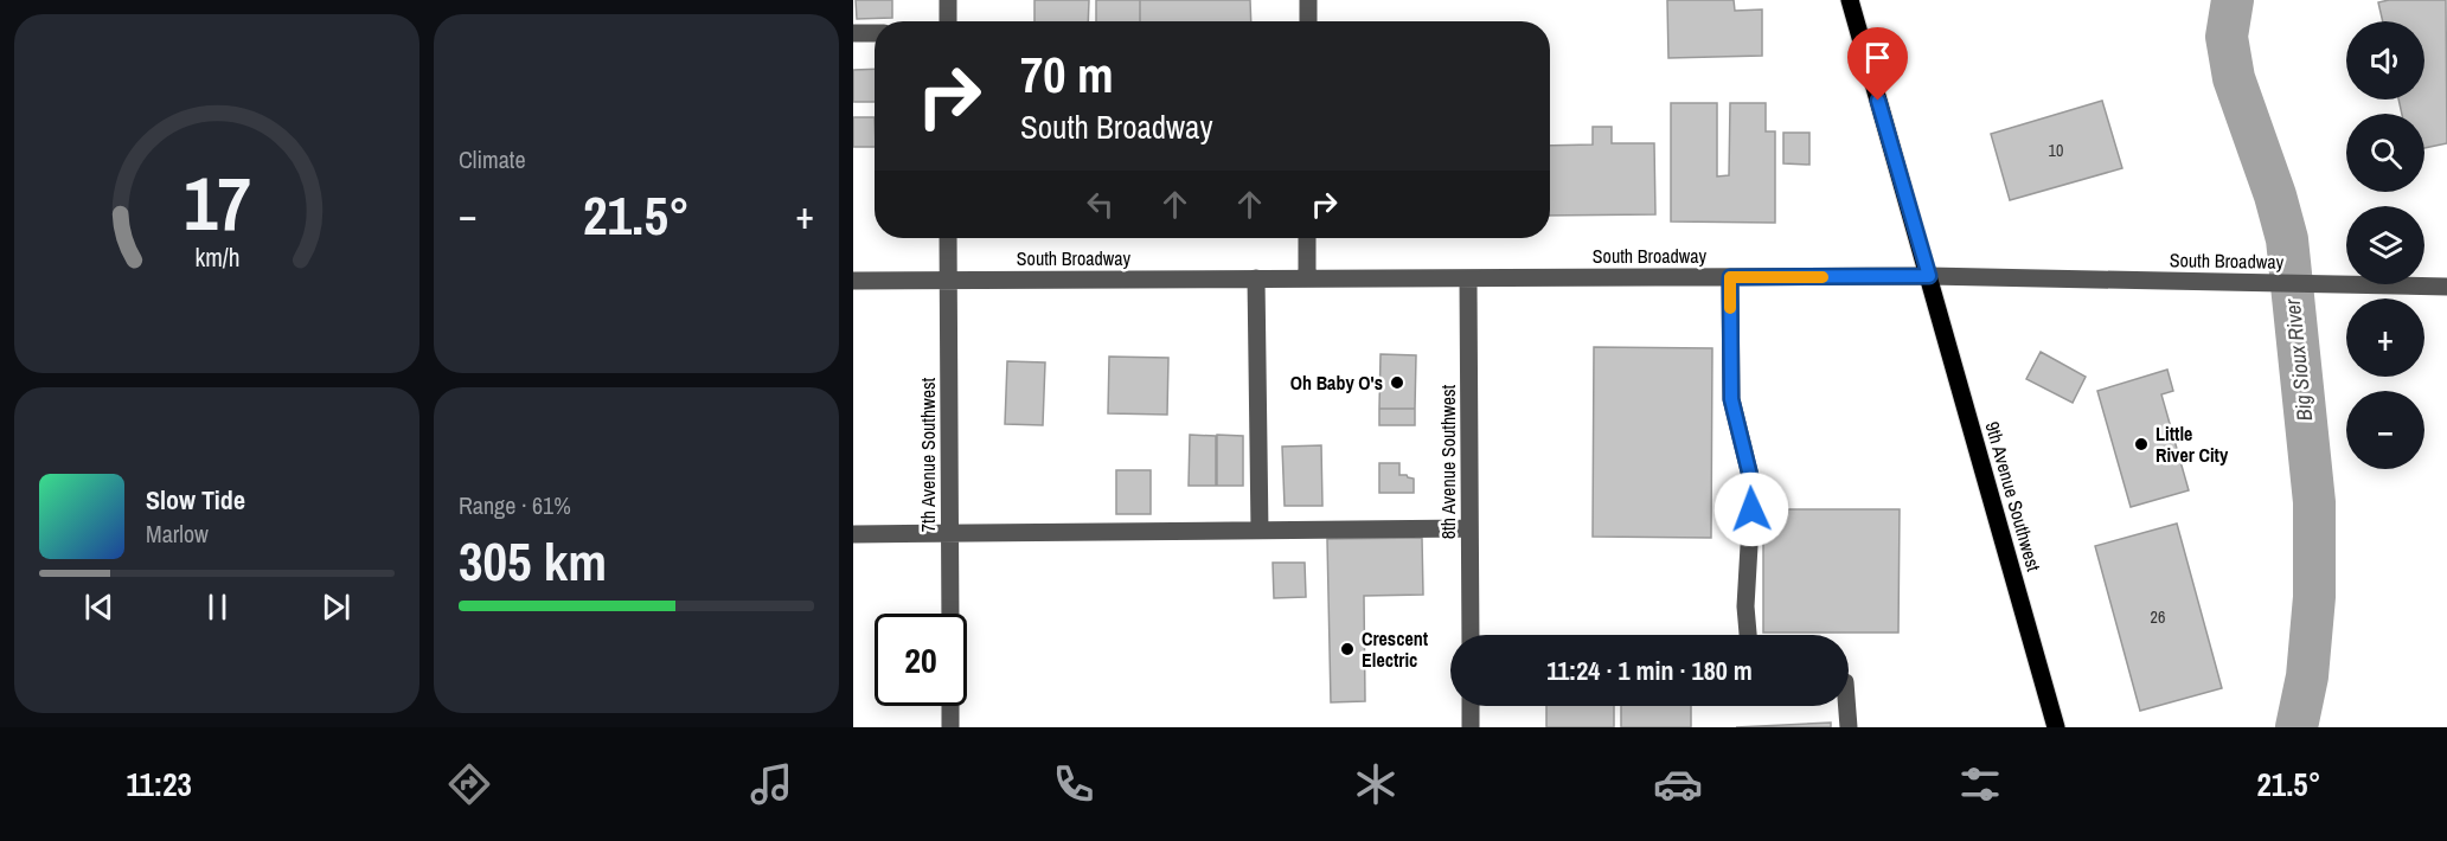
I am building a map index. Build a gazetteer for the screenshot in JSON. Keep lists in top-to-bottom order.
{
  "streets": {
    "main road": ["9th Avenue Southwest"],
    "street": ["South Broadway", "7th Avenue Southwest", "8th Avenue Southwest"]
  },
  "crossings": [
    ["South Broadway", "7th Avenue Southwest"],
    ["South Broadway", "8th Avenue Southwest"],
    ["South Broadway", "9th Avenue Southwest"]
  ],
  "water": ["Big Sioux River"],
  "places": ["Oh Baby O's", "Little River City", "Crescent Electric"],
  "house_numbers": ["10", "26"],
  "page": {
    "tile": [
      "Climate",
      ["Range · 61%", "305 km"]
    ],
    "map_buttons": ["+", "−"],
    "turn": ["70 m", "South Broadway"],
    "heat": ["−", "21.5°", "+"],
    "song": ["Slow Tide", "Marlow"],
    "limit": "20",
    "trip": "11:24 · 1 min · 180 m",
    "tabs": ["11:23", "21.5°"],
    "gauge": ["17", "km/h"]
  }
}
